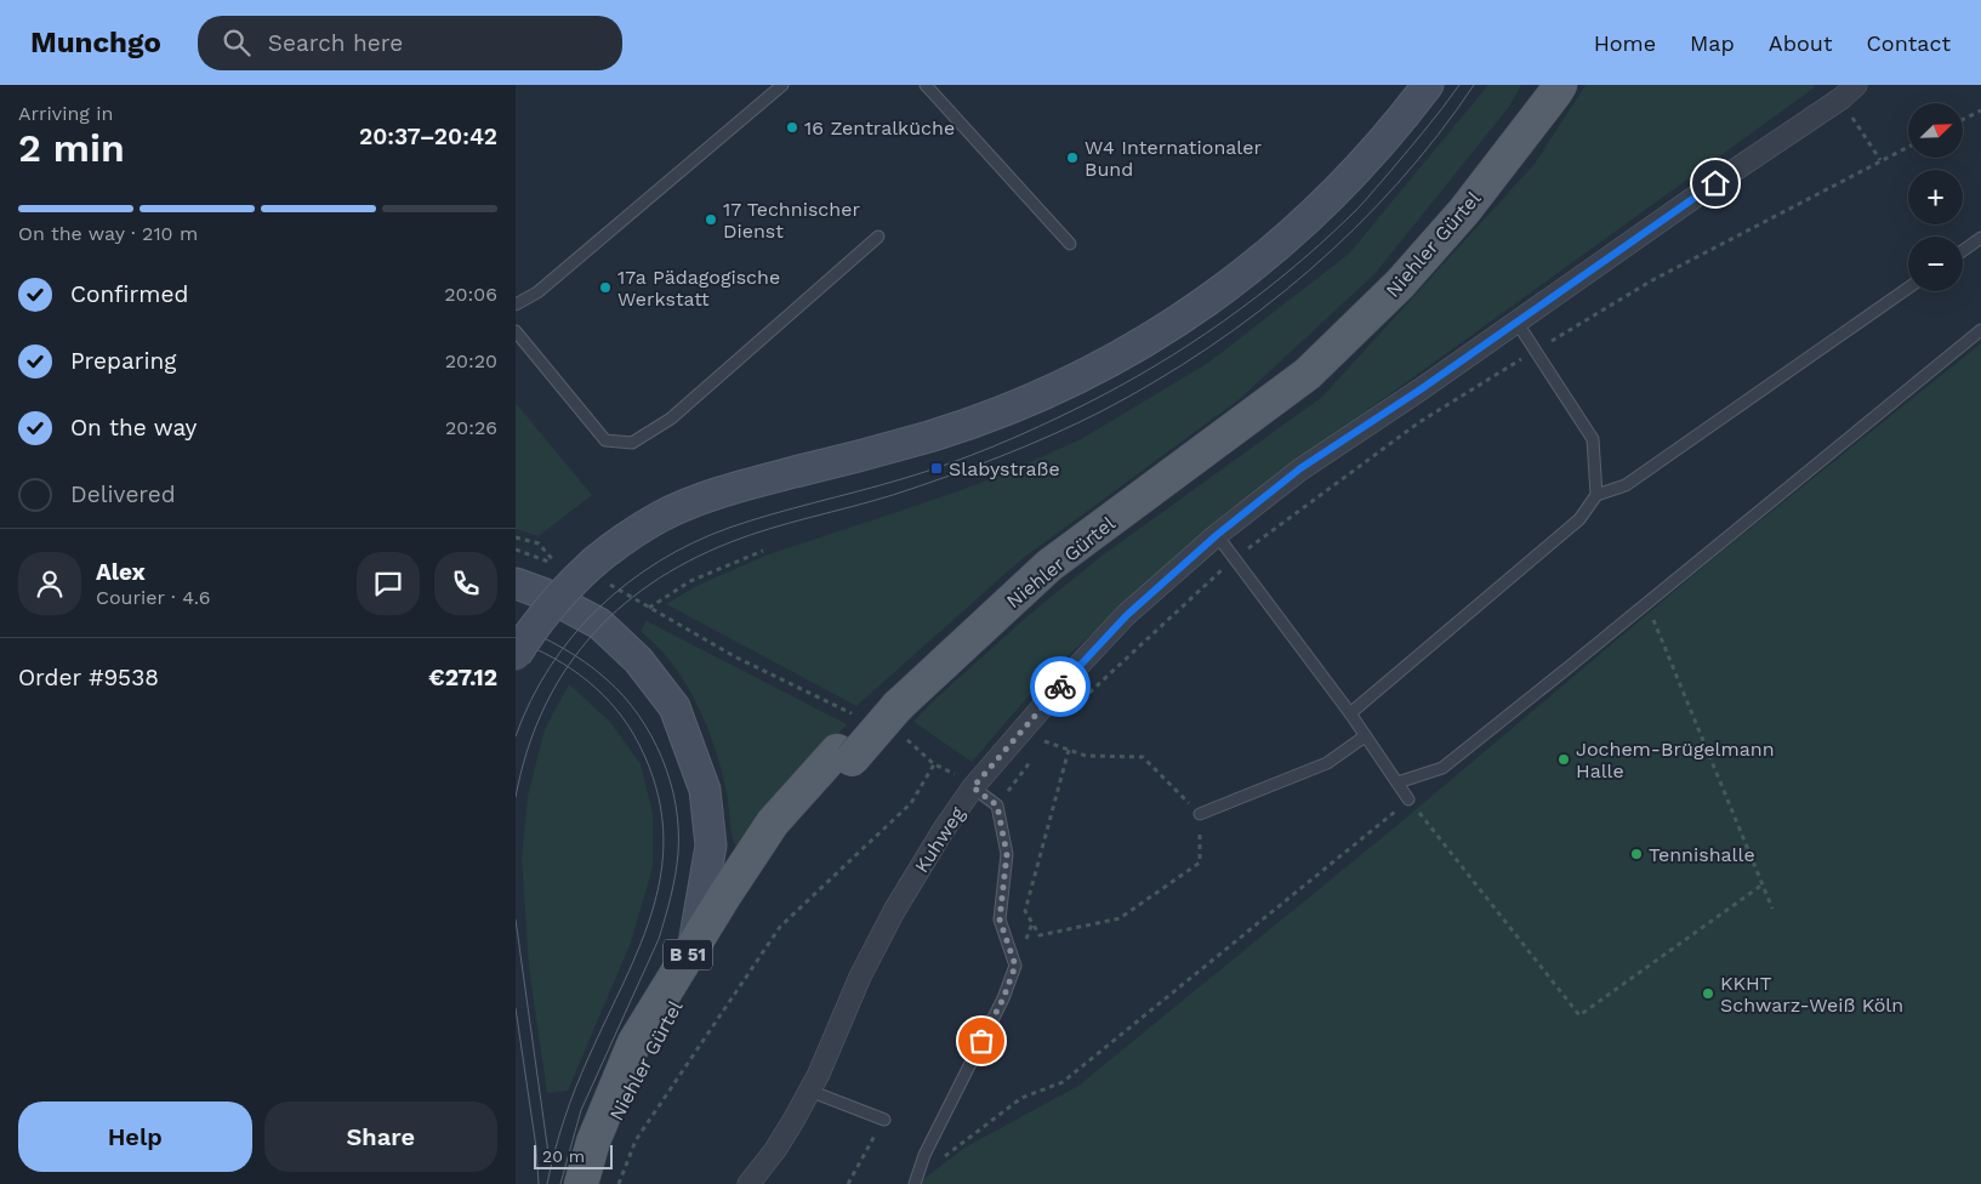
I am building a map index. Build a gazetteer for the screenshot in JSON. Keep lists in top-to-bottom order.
{
  "streets": {
    "main road": ["Niehler Gürtel", "B 51"],
    "street": ["Kuhweg"]
  },
  "crossings": [
    ["Niehler Gürtel", "B 51"]
  ],
  "places": {
    "other": [
      "16 Zentralküche",
      "W4 Internationaler Bund",
      "17 Technischer Dienst",
      "17a Pädagogische Werkstatt",
      "Jochem-Brügelmann Halle",
      "Tennishalle",
      "KKHT Schwarz-Weiß Köln"
    ],
    "transit": ["Slabystraße"]
  },
  "scale_bar": "20 m",
  "north": "top right",
  "page": {
    "header": "Munchgo",
    "search": "Search here",
    "nav": [
      "Home",
      "Map",
      "About",
      "Contact"
    ],
    "heading": ["2 min", "Arriving in", "20:37–20:42"],
    "panel": [
      "Alex",
      "Courier · 4.6",
      "Order #9538",
      "€27.12"
    ],
    "map_buttons": ["+", "−"],
    "bar": "On the way · 210 m",
    "list": [
      ["Confirmed", "20:06"],
      ["Preparing", "20:20"],
      ["On the way", "20:26"],
      "Delivered"
    ],
    "buttons": ["Help", "Share"],
    "scale": "20 m"
  }
}
